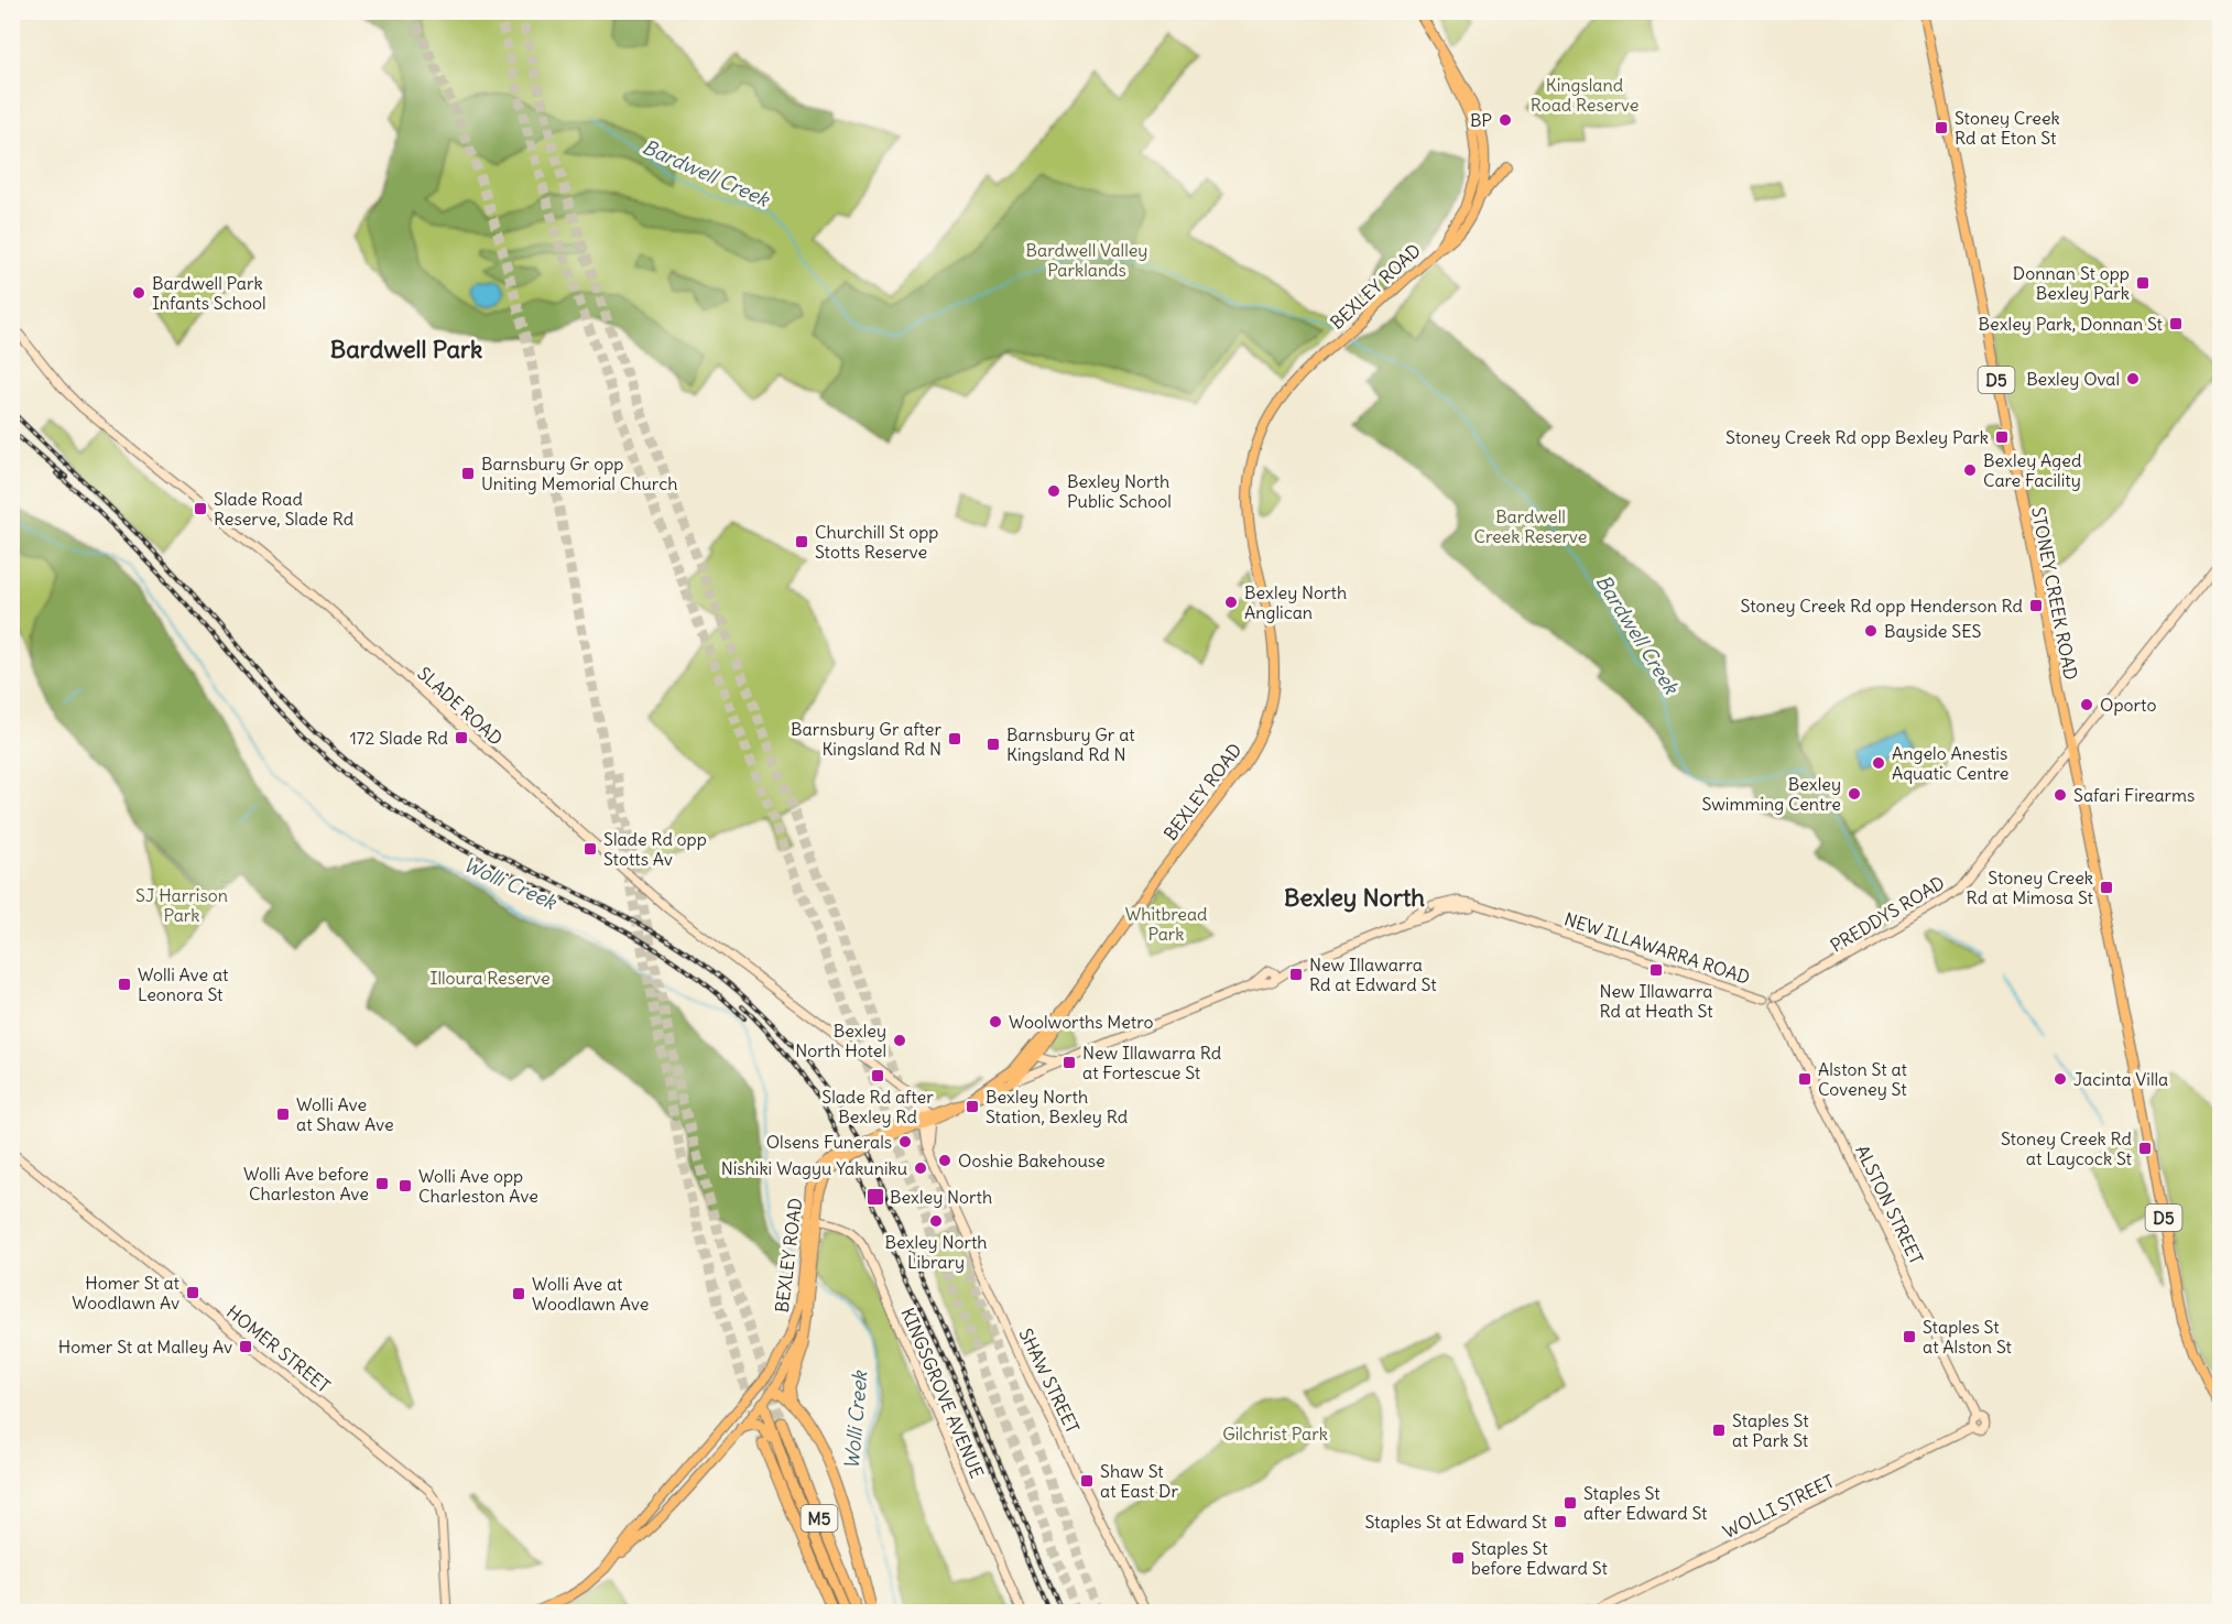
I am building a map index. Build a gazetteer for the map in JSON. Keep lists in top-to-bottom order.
{
  "streets": {
    "highway": ["M5"],
    "main road": [
      "BEXLEY ROAD",
      "D5",
      "STONEY CREEK ROAD",
      "SLADE ROAD",
      "PREDDYS ROAD",
      "NEW ILLAWARRA ROAD",
      "ALSTON STREET",
      "HOMER STREET",
      "SHAW STREET",
      "KINGSGROVE AVENUE",
      "WOLLI STREET"
    ]
  },
  "crossings": [
    ["BEXLEY ROAD", "SLADE ROAD"],
    ["BEXLEY ROAD", "NEW ILLAWARRA ROAD"],
    ["BEXLEY ROAD", "SHAW STREET"],
    ["BEXLEY ROAD", "KINGSGROVE AVENUE"],
    ["STONEY CREEK ROAD", "PREDDYS ROAD"],
    ["SLADE ROAD", "SHAW STREET"],
    ["PREDDYS ROAD", "NEW ILLAWARRA ROAD"],
    ["PREDDYS ROAD", "ALSTON STREET"],
    ["ALSTON STREET", "WOLLI STREET"]
  ],
  "districts": ["Bardwell Park", "Bexley North"],
  "water": ["Bardwell Creek", "Wolli Creek"],
  "parks": [
    "Kingsland Road Reserve",
    "Bardwell Valley Parklands",
    "Bardwell Creek Reserve",
    "SJ Harrison Park",
    "Whitbread Park",
    "Illoura Reserve",
    "Gilchrist Park"
  ],
  "places": {
    "other": [
      "BP",
      "Bardwell Park Infants School",
      "Bexley Oval",
      "Bexley Aged Care Facility",
      "Bexley North Public School",
      "Bexley North Anglican",
      "Bayside SES",
      "Oporto",
      "Angelo Anestis Aquatic Centre",
      "Bexley Swimming Centre",
      "Safari Firearms",
      "Woolworths Metro",
      "Bexley North Hotel",
      "Jacinta Villa",
      "Olsens Funerals",
      "Ooshie Bakehouse",
      "Nishiki Wagyu Yakuniku",
      "Bexley North Library"
    ],
    "transit": [
      "Stoney Creek Rd at Eton St",
      "Donnan St opp Bexley Park",
      "Bexley Park, Donnan St",
      "Stoney Creek Rd opp Bexley Park",
      "Barnsbury Gr opp Uniting Memorial Church",
      "Slade Road Reserve, Slade Rd",
      "Churchill St opp Stotts Reserve",
      "Stoney Creek Rd opp Henderson Rd",
      "172 Slade Rd",
      "Barnsbury Gr after Kingsland Rd N",
      "Barnsbury Gr at Kingsland Rd N",
      "Slade Rd opp Stotts Av",
      "Stoney Creek Rd at Mimosa St",
      "New Illawarra Rd at Heath St",
      "New Illawarra Rd at Edward St",
      "Wolli Ave at Leonora St",
      "New Illawarra Rd at Fortescue St",
      "Slade Rd after Bexley Rd",
      "Alston St at Coveney St",
      "Bexley North Station, Bexley Rd",
      "Wolli Ave at Shaw Ave",
      "Stoney Creek Rd at Laycock St",
      "Wolli Ave before Charleston Ave",
      "Wolli Ave opp Charleston Ave",
      "Bexley North",
      "Homer St at Woodlawn Av",
      "Wolli Ave at Woodlawn Ave",
      "Staples St at Alston St",
      "Homer St at Malley Av",
      "Staples St at Park St",
      "Shaw St at East Dr",
      "Staples St after Edward St",
      "Staples St at Edward St",
      "Staples St before Edward St"
    ]
  }
}
